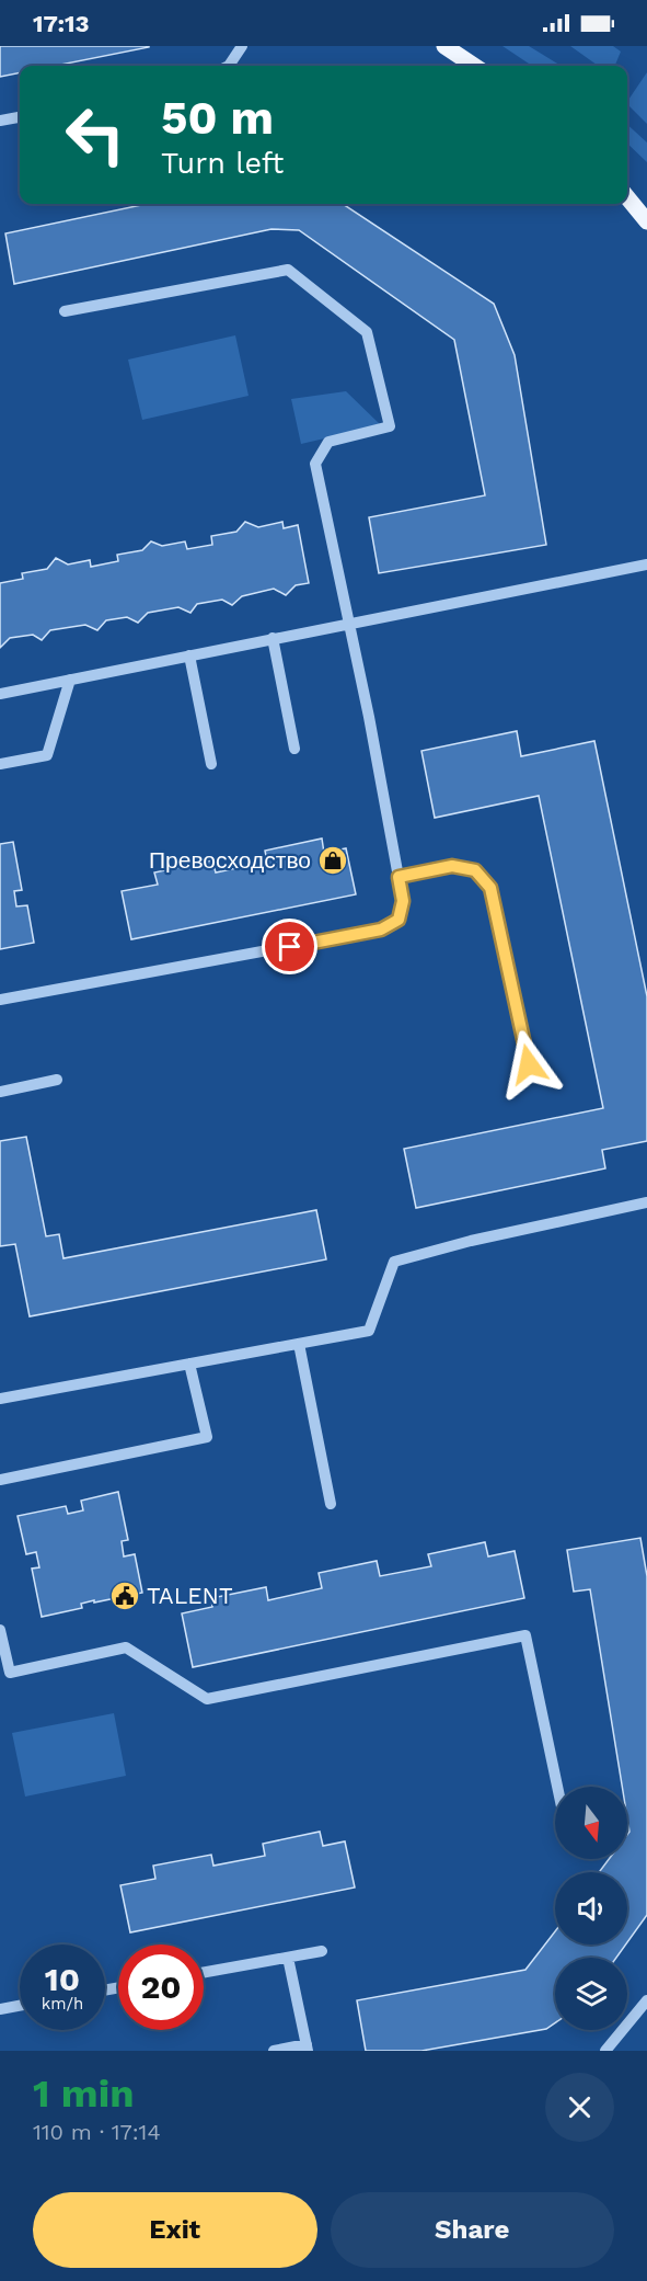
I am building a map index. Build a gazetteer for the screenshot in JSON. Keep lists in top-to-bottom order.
{
  "places": {
    "shop": ["Превосходство"],
    "public building": ["TALENT"]
  },
  "north": "bottom",
  "page": {
    "status": "17:13",
    "turn": ["50 m", "Turn left"],
    "speed": "10 km/h",
    "limit": "20",
    "heading": ["1 min", "110 m · 17:14"],
    "buttons": ["Exit", "Share"]
  }
}
